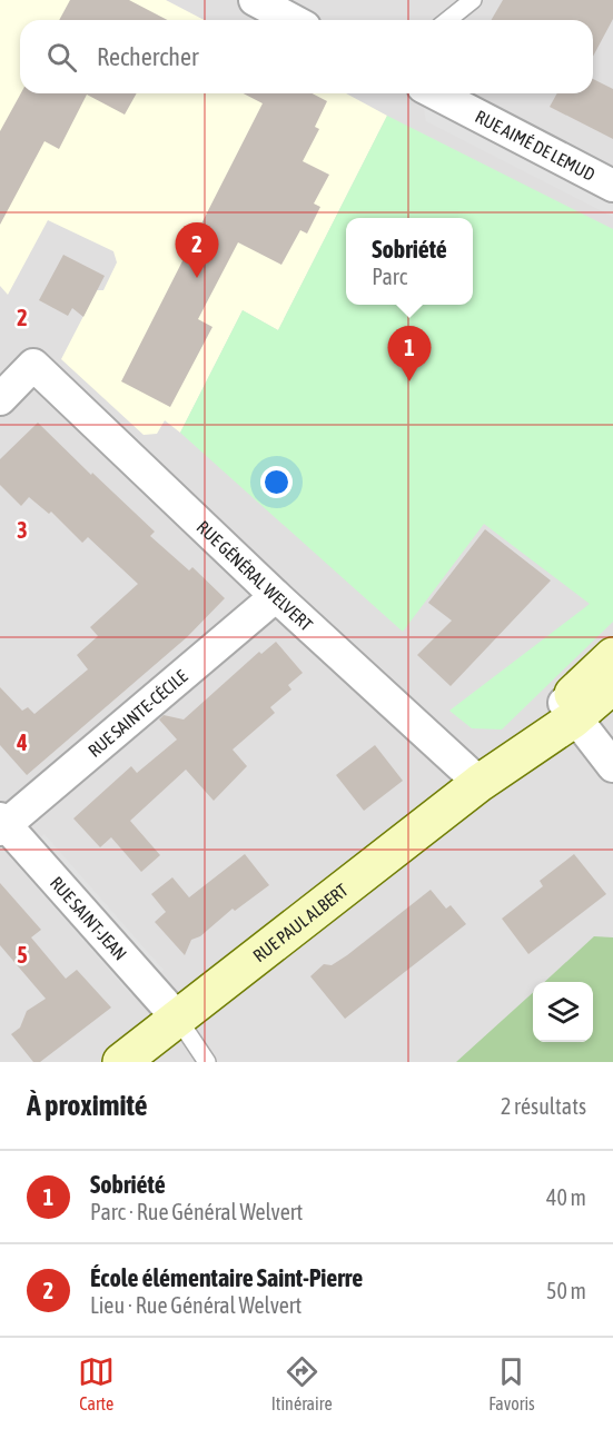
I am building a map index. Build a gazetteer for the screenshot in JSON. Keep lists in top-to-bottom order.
{
  "streets": {
    "main road": ["RUE PAUL ALBERT"],
    "street": [
      "RUE AIMÉ DE LEMUD",
      "RUE GÉNÉRAL WELVERT",
      "RUE SAINTE-CÉCILE",
      "RUE SAINT-JEAN"
    ]
  },
  "crossings": [
    ["RUE GÉNÉRAL WELVERT", "RUE SAINTE-CÉCILE"],
    ["RUE GÉNÉRAL WELVERT", "RUE PAUL ALBERT"],
    ["RUE SAINTE-CÉCILE", "RUE SAINT-JEAN"],
    ["RUE SAINT-JEAN", "RUE PAUL ALBERT"]
  ],
  "page": {
    "search": "Rechercher",
    "popup": ["Sobriété", "Parc"],
    "pins": ["2", "1"],
    "heading": ["À proximité", "2 résultats"],
    "list": [
      {
        "mark": "1",
        "name": "Sobriété",
        "note": "Parc · Rue Général Welvert",
        "value": "40 m"
      },
      {
        "mark": "2",
        "name": "École élémentaire Saint-Pierre",
        "note": "Lieu · Rue Général Welvert",
        "value": "50 m"
      }
    ],
    "nav": ["Carte", "Itinéraire", "Favoris"]
  },
  "grid": {
    "rows": [
      "2",
      "3",
      "4",
      "5"
    ]
  }
}
